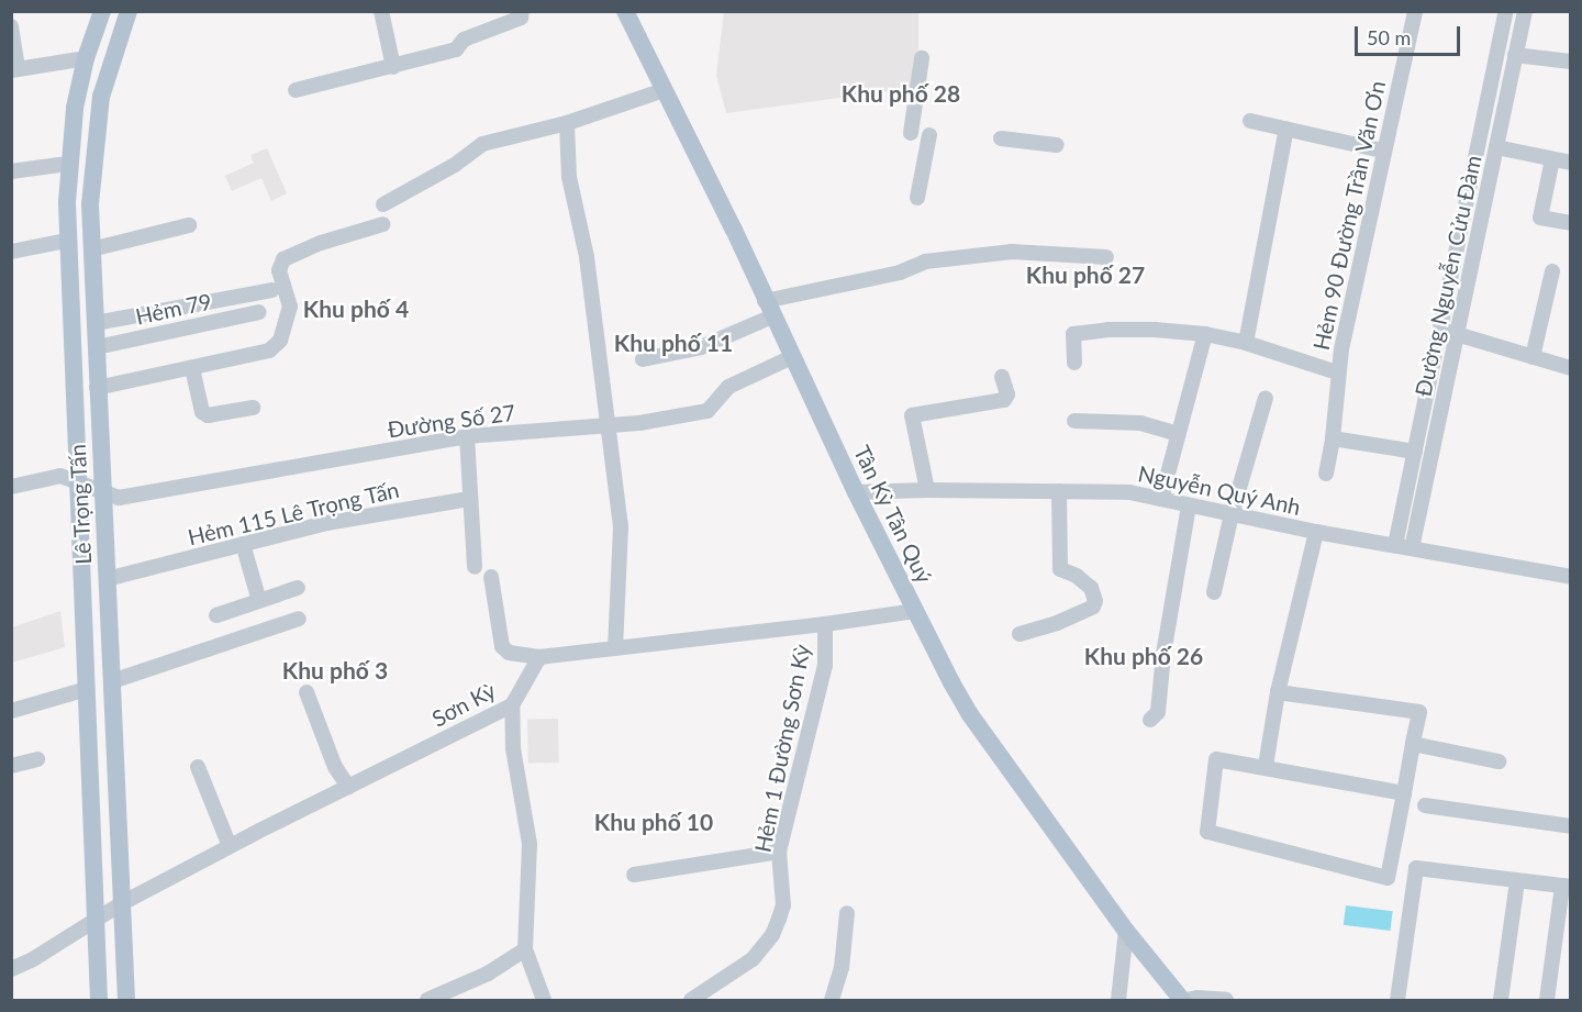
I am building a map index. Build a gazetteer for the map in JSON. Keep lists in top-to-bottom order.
{
  "streets": {
    "main road": ["Lê Trọng Tấn", "Tân Kỳ Tân Quý"],
    "street": [
      "Hẻm 90 Đường Trần Văn Ơn",
      "Đường Nguyễn Cửu Đàm",
      "Hẻm 79",
      "Đường Số 27",
      "Nguyễn Quý Anh",
      "Hẻm 115 Lê Trọng Tấn",
      "Sơn Kỳ",
      "Hẻm 1 Đường Sơn Kỳ"
    ]
  },
  "crossings": [
    ["Đường Nguyễn Cửu Đàm", "Nguyễn Quý Anh"],
    ["Hẻm 79", "Lê Trọng Tấn"],
    ["Đường Số 27", "Lê Trọng Tấn"],
    ["Đường Số 27", "Tân Kỳ Tân Quý"],
    ["Nguyễn Quý Anh", "Tân Kỳ Tân Quý"],
    ["Lê Trọng Tấn", "Hẻm 115 Lê Trọng Tấn"],
    ["Lê Trọng Tấn", "Sơn Kỳ"]
  ],
  "districts": [
    "Khu phố 28",
    "Khu phố 27",
    "Khu phố 4",
    "Khu phố 11",
    "Khu phố 26",
    "Khu phố 3",
    "Khu phố 10"
  ],
  "scale_bar": "50 m"
}
